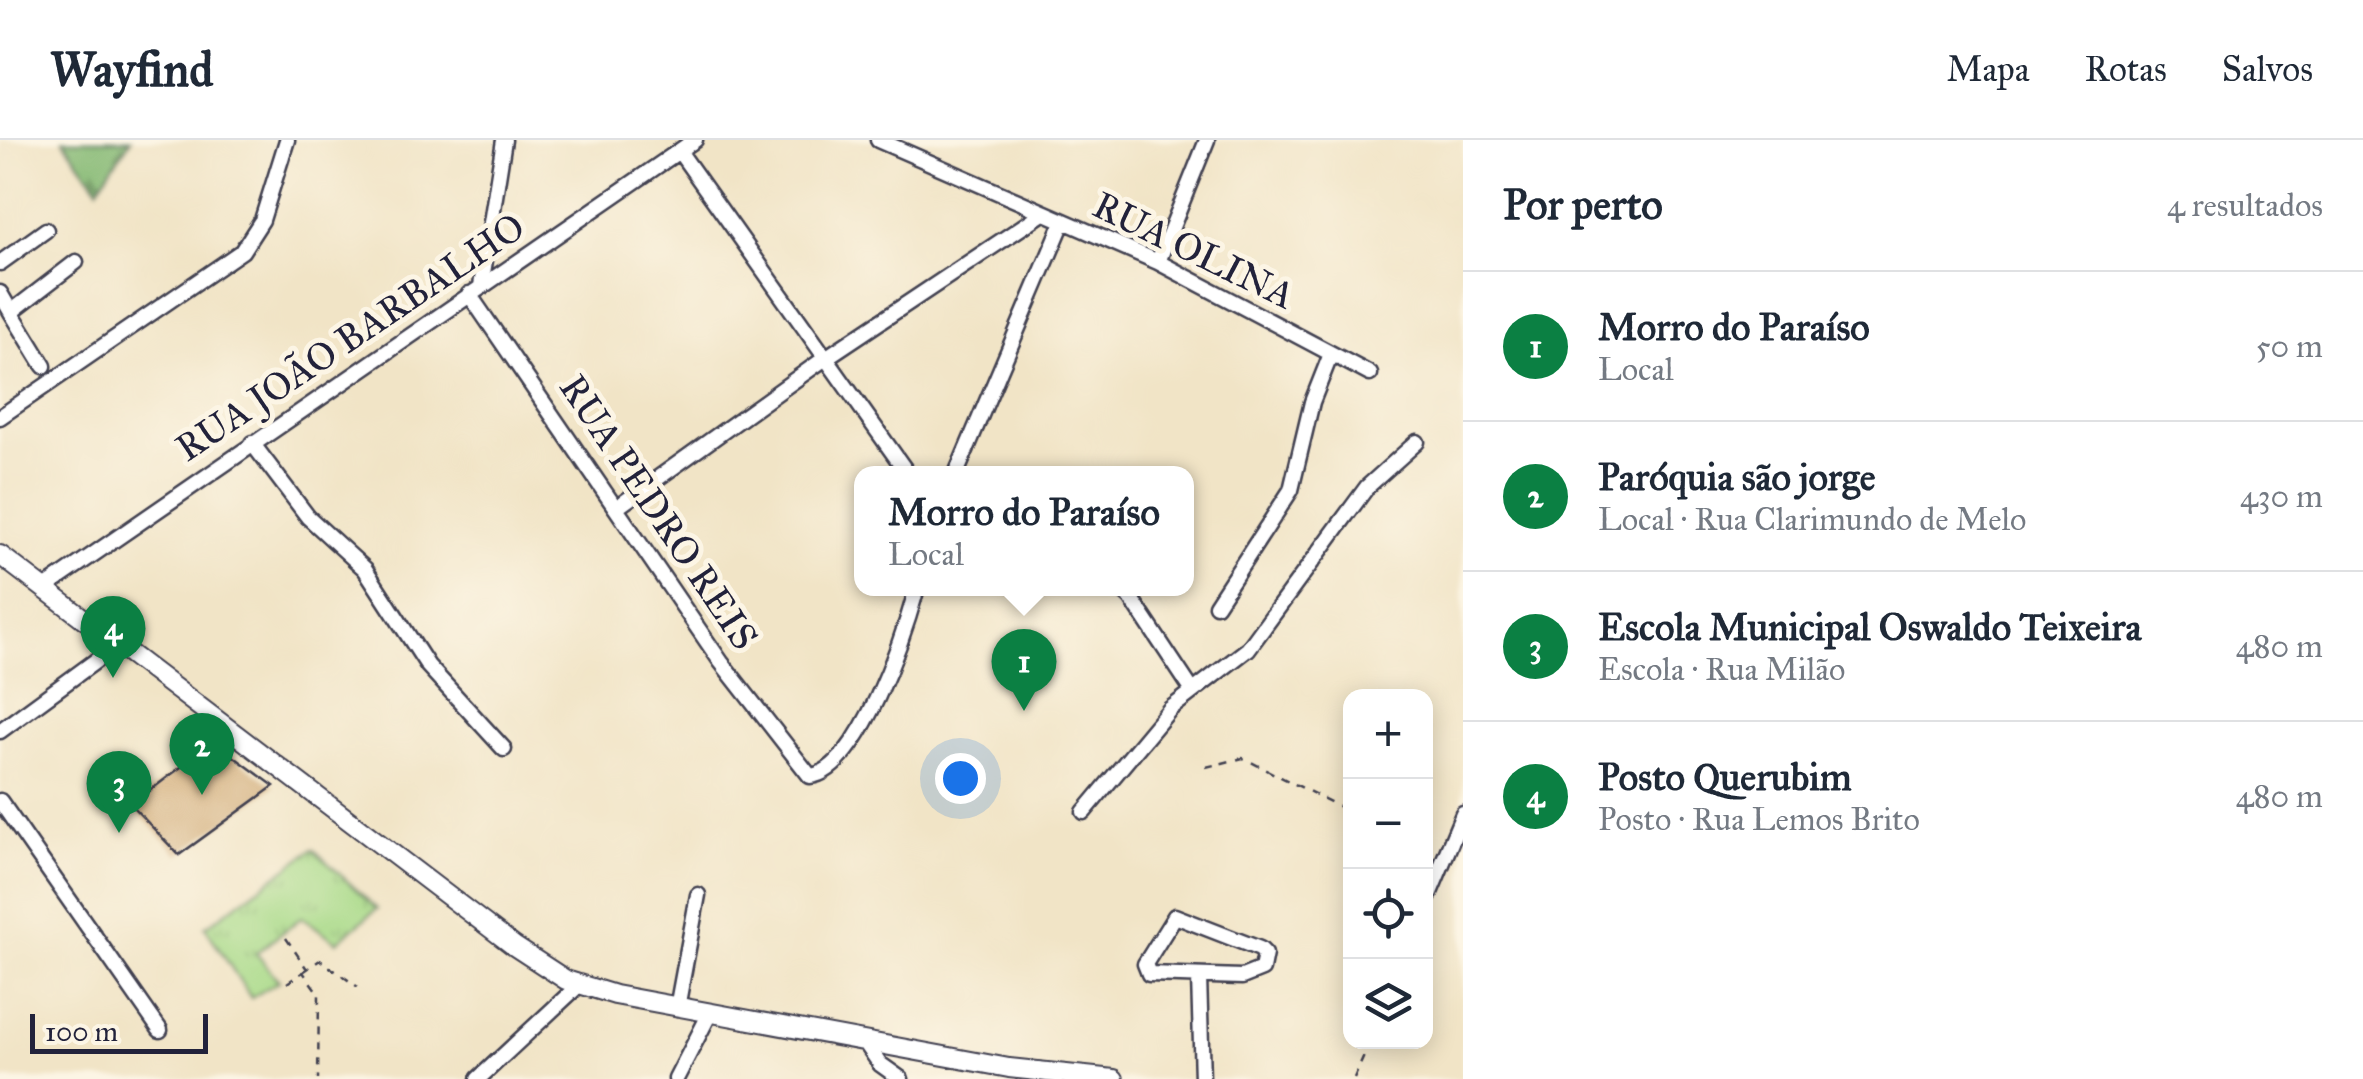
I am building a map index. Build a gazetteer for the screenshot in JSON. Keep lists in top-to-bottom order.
{
  "streets": {
    "street": ["RUA OLINA", "RUA JOÃO BARBALHO", "RUA PEDRO REIS"]
  },
  "crossings": [
    ["RUA JOÃO BARBALHO", "RUA PEDRO REIS"]
  ],
  "scale_bar": "100 m",
  "page": {
    "header": "Wayfind",
    "nav": ["Mapa", "Rotas", "Salvos"],
    "heading": ["Por perto", "4 resultados"],
    "list": [
      {
        "mark": "1",
        "name": "Morro do Paraíso",
        "note": "Local",
        "value": "50 m"
      },
      {
        "mark": "2",
        "name": "Paróquia são jorge",
        "note": "Local · Rua Clarimundo de Melo",
        "value": "430 m"
      },
      {
        "mark": "3",
        "name": "Escola Municipal Oswaldo Teixeira",
        "note": "Escola · Rua Milão",
        "value": "480 m"
      },
      {
        "mark": "4",
        "name": "Posto Querubim",
        "note": "Posto · Rua Lemos Brito",
        "value": "480 m"
      }
    ],
    "popup": ["Morro do Paraíso", "Local"],
    "pins": [
      "4",
      "1",
      "2",
      "3"
    ],
    "map_buttons": ["+", "−"],
    "scale": "100 m"
  }
}
